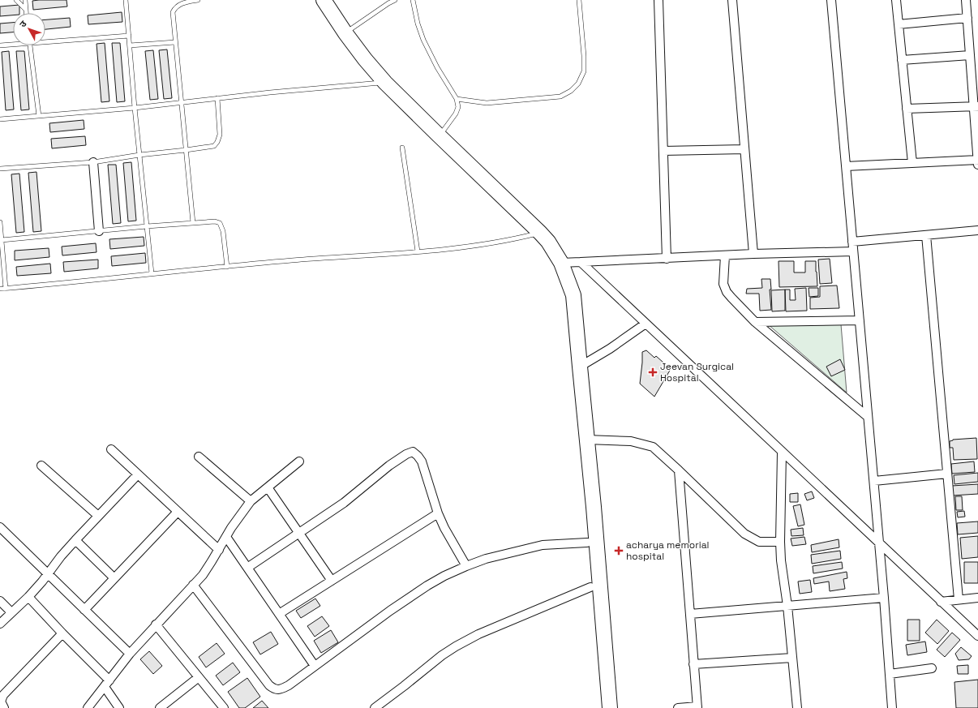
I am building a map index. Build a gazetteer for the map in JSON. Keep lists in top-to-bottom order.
{
  "places": {
    "health": ["Jeevan Surgical Hospital", "acharya memorial hospital"]
  },
  "north": "top left"
}
